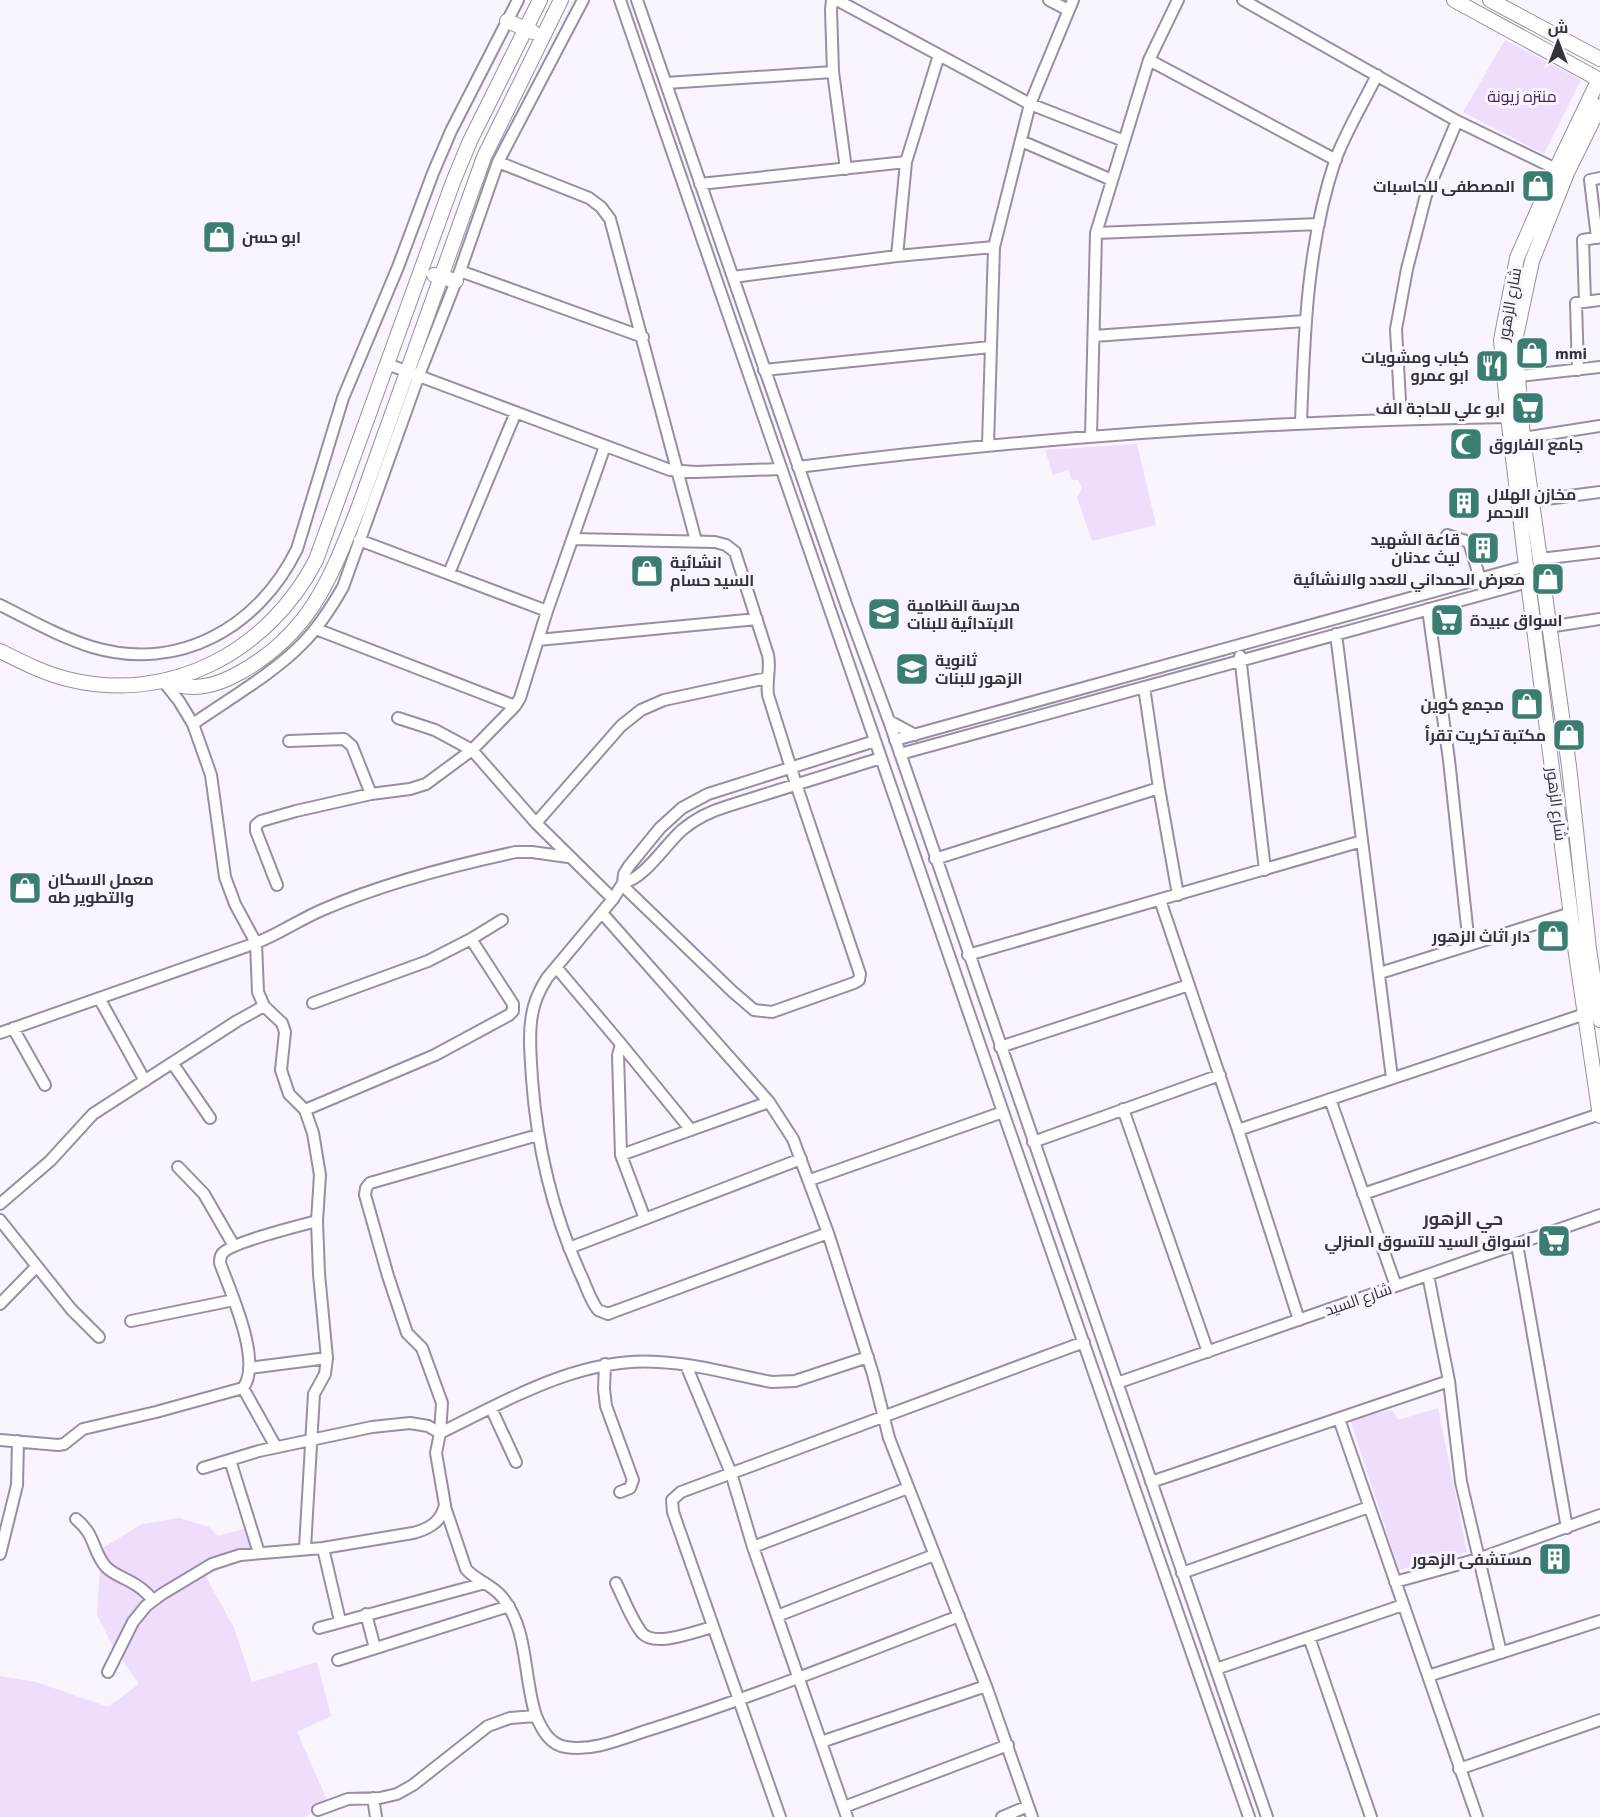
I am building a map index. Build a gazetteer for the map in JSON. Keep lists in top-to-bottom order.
{
  "streets": {
    "main road": ["شارع الزهور"],
    "street": ["شارع السيد"]
  },
  "districts": ["حي الزهور"],
  "parks": ["منتزه زيونة"],
  "places": {
    "shop": [
      "المصطفى للحاسبات",
      "ابو حسن",
      "mmi",
      "انشائية السيد حسام",
      "معرض الحمداني للعدد والانشائية",
      "مجمع كوين",
      "مكتبة تكريت تقرأ",
      "معمل الاسكان والتطوير طه",
      "دار اثاث الزهور"
    ],
    "restaurant": ["كباب ومشويات ابو عمرو"],
    "supermarket": ["ابو علي للحاجة الف", "اسواق عبيدة", "اسواق السيد للتسوق المنزلي"],
    "mosque": ["جامع الفاروق"],
    "building": ["مخازن الهلال الاحمر", "قاعة الشهيد ليث عدنان", "مستشفى الزهور"],
    "school or university": ["مدرسة النظامية الابتدائية للبنات", "ثانوية الزهور للبنات"]
  },
  "north": "top"
}
